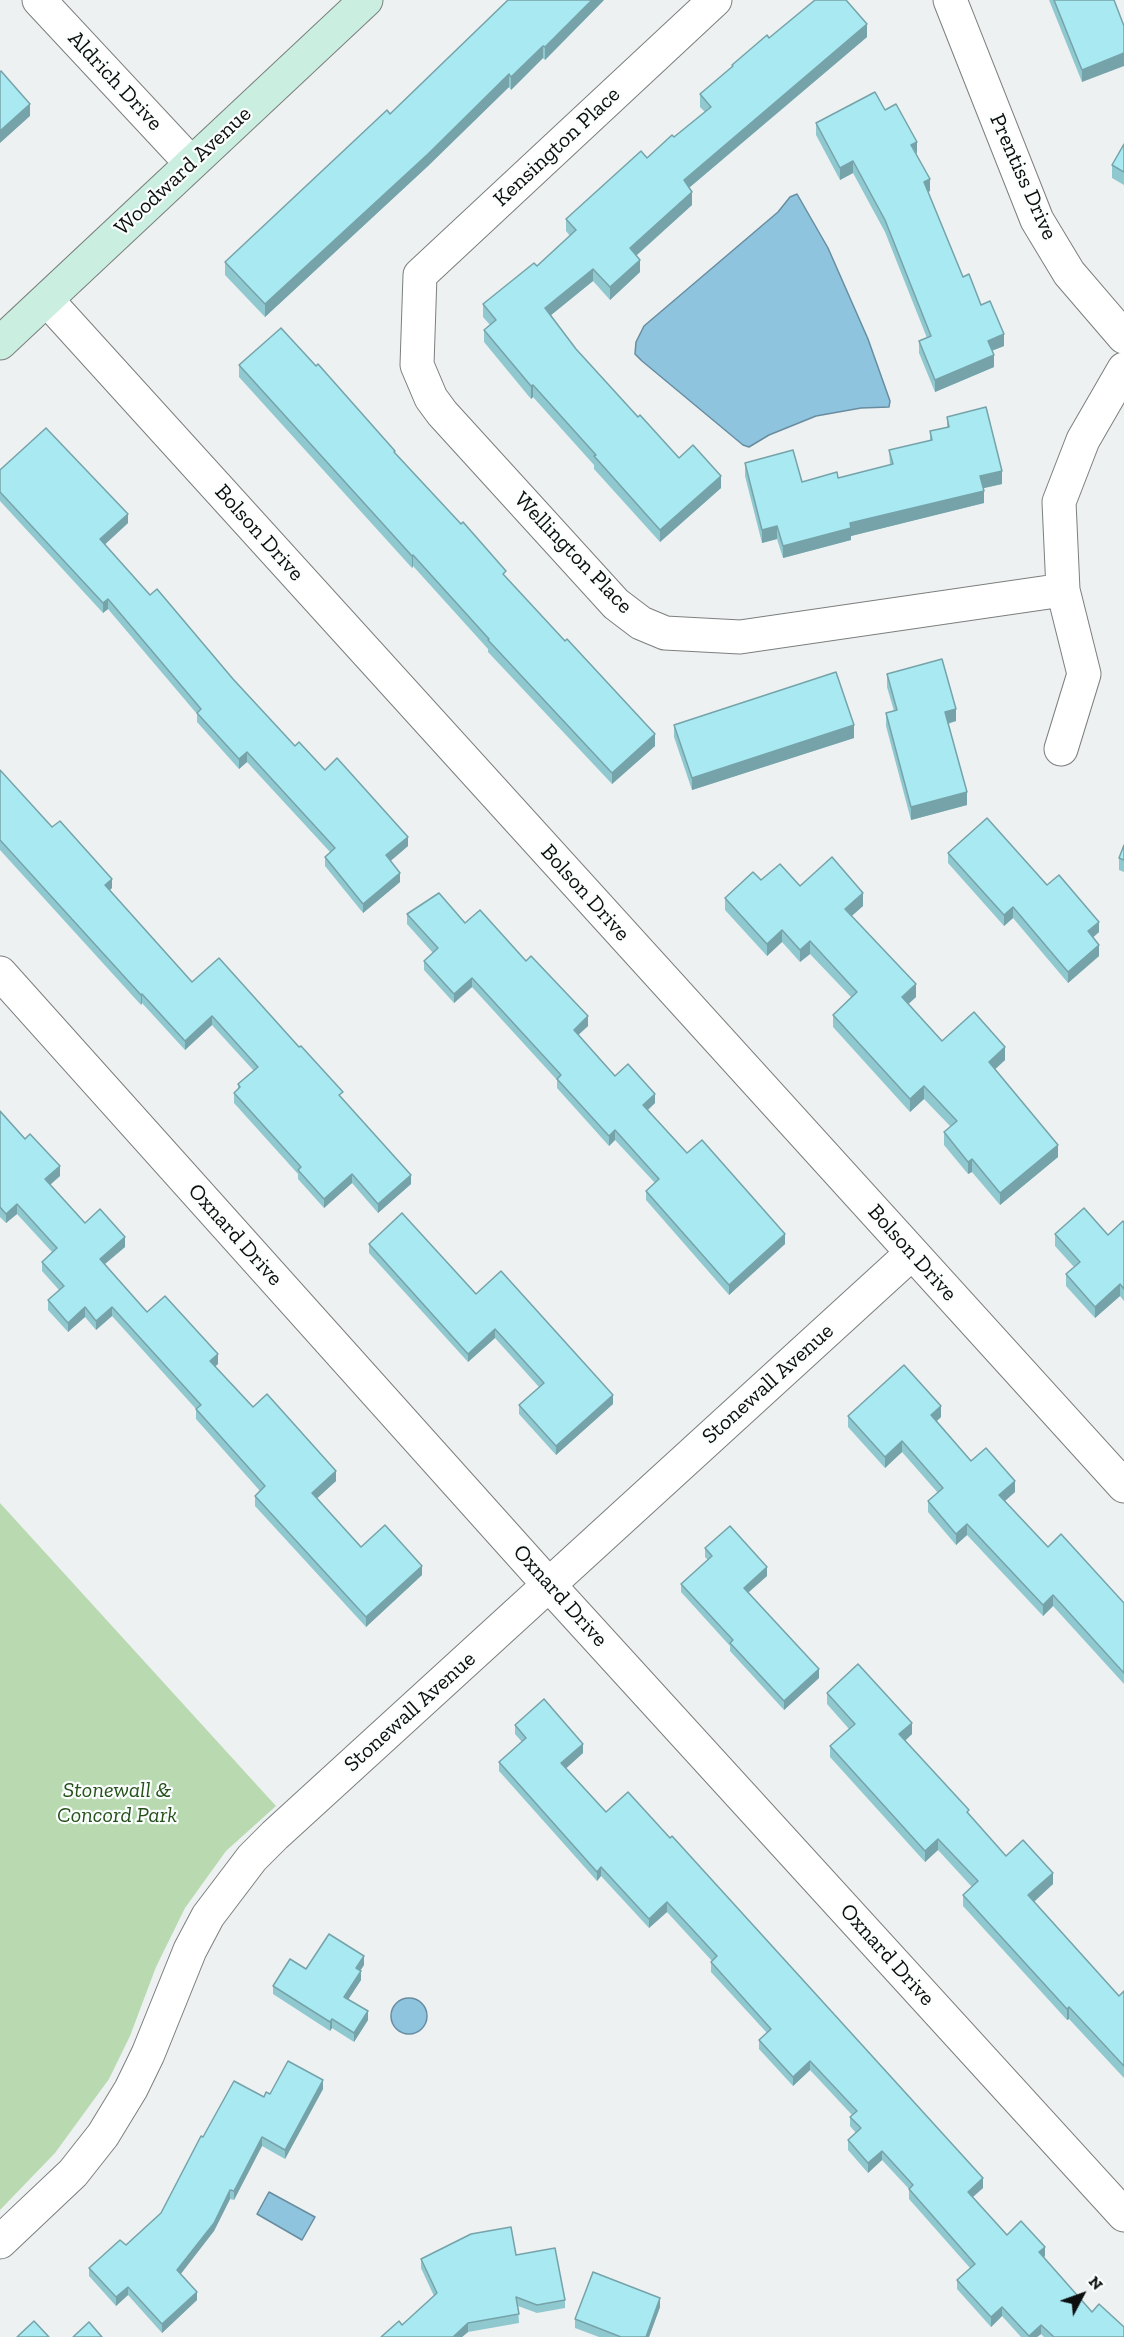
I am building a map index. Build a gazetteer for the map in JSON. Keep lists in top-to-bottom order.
{
  "streets": {
    "main road": ["Woodward Avenue"],
    "street": [
      "Aldrich Drive",
      "Kensington Place",
      "Prentiss Drive",
      "Bolson Drive",
      "Wellington Place",
      "Oxnard Drive",
      "Stonewall Avenue"
    ]
  },
  "crossings": [
    ["Aldrich Drive", "Woodward Avenue"],
    ["Kensington Place", "Wellington Place"],
    ["Woodward Avenue", "Bolson Drive"],
    ["Bolson Drive", "Stonewall Avenue"],
    ["Oxnard Drive", "Stonewall Avenue"]
  ],
  "parks": ["Stonewall & Concord Park"],
  "north": "top right"
}
